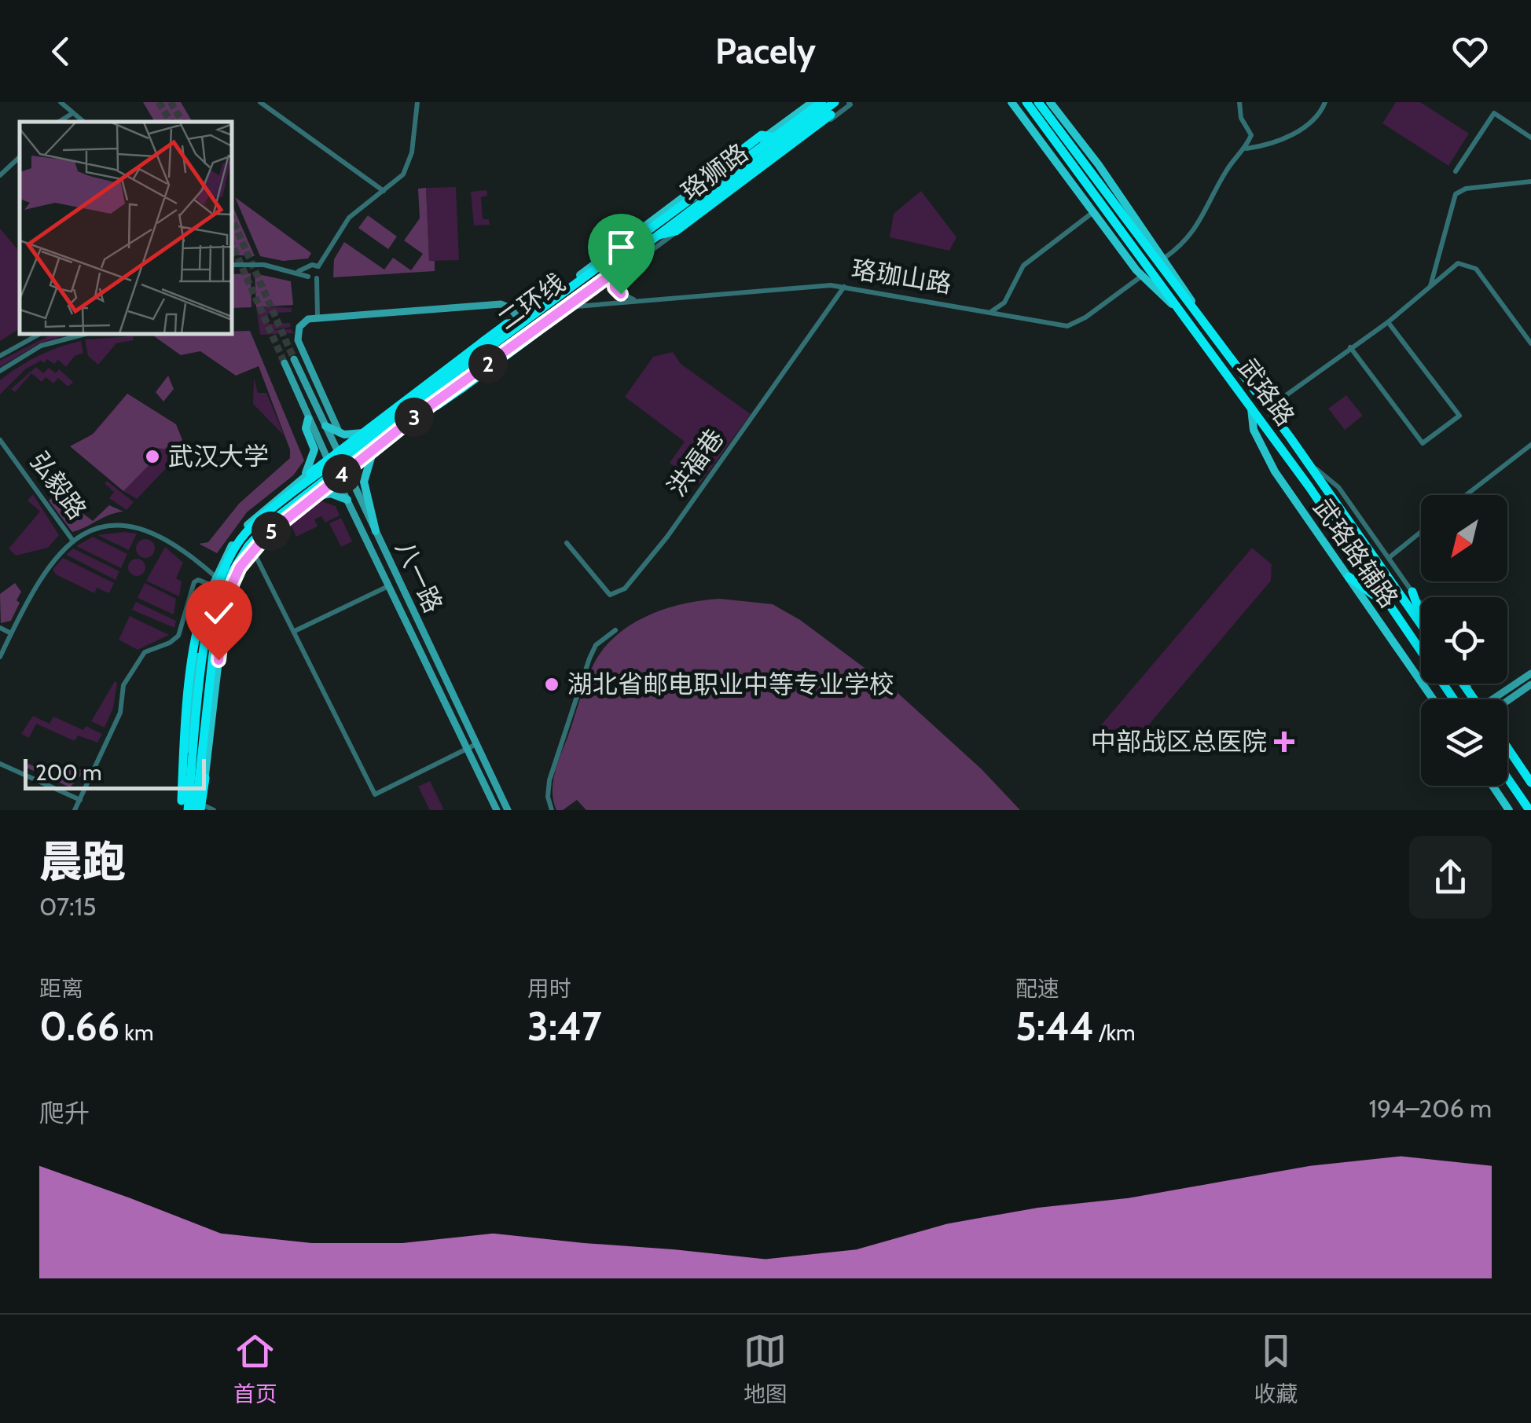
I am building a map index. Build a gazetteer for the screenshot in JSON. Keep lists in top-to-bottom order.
{
  "streets": {
    "highway": ["二环线", "武珞路"],
    "main road": ["珞狮路", "武珞路辅路", "八一路"],
    "street": ["珞珈山路", "洪福巷", "弘毅路"]
  },
  "crossings": [
    ["珞狮路", "珞珈山路"],
    ["珞狮路", "二环线"],
    ["珞狮路", "弘毅路"],
    ["珞狮路", "八一路"],
    ["珞珈山路", "洪福巷"],
    ["武珞路", "武珞路辅路"]
  ],
  "places": {
    "other": ["武汉大学", "湖北省邮电职业中等专业学校"],
    "health": ["中部战区总医院"]
  },
  "scale_bar": "200 m",
  "north": "bottom left",
  "page": {
    "header": "Pacely",
    "pins": [
      "2",
      "3",
      "4",
      "5"
    ],
    "scale": "200 m",
    "heading": ["晨跑", "07:15"],
    "stats": [
      ["距离", "0.66 km"],
      ["用时", "3:47"],
      ["配速", "5:44 /km"]
    ],
    "chart": ["爬升", "194–206 m"],
    "tabs": ["首页", "地图", "收藏"]
  }
}
